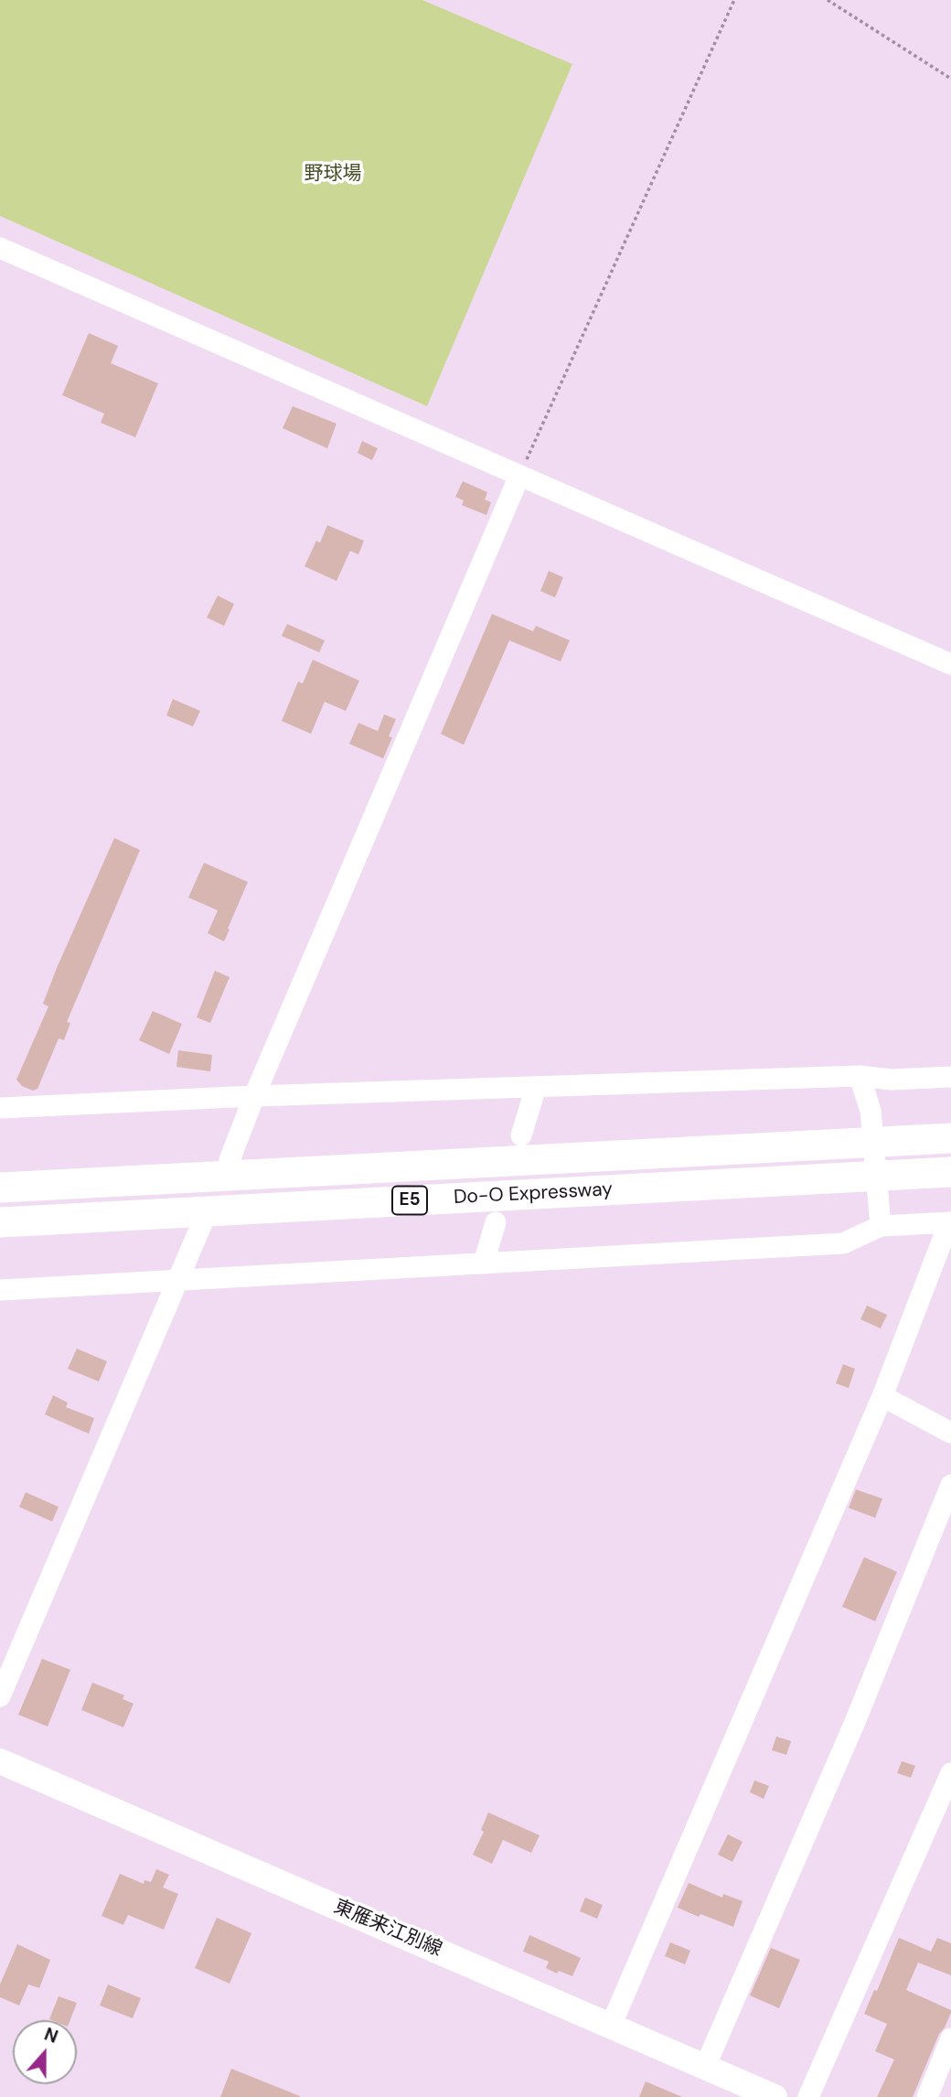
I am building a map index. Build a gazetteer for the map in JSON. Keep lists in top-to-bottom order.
{
  "streets": {
    "highway": ["Do-O Expressway", "E5"],
    "main road": ["東雁来江別線"]
  },
  "parks": ["野球場"],
  "north": "top"
}
